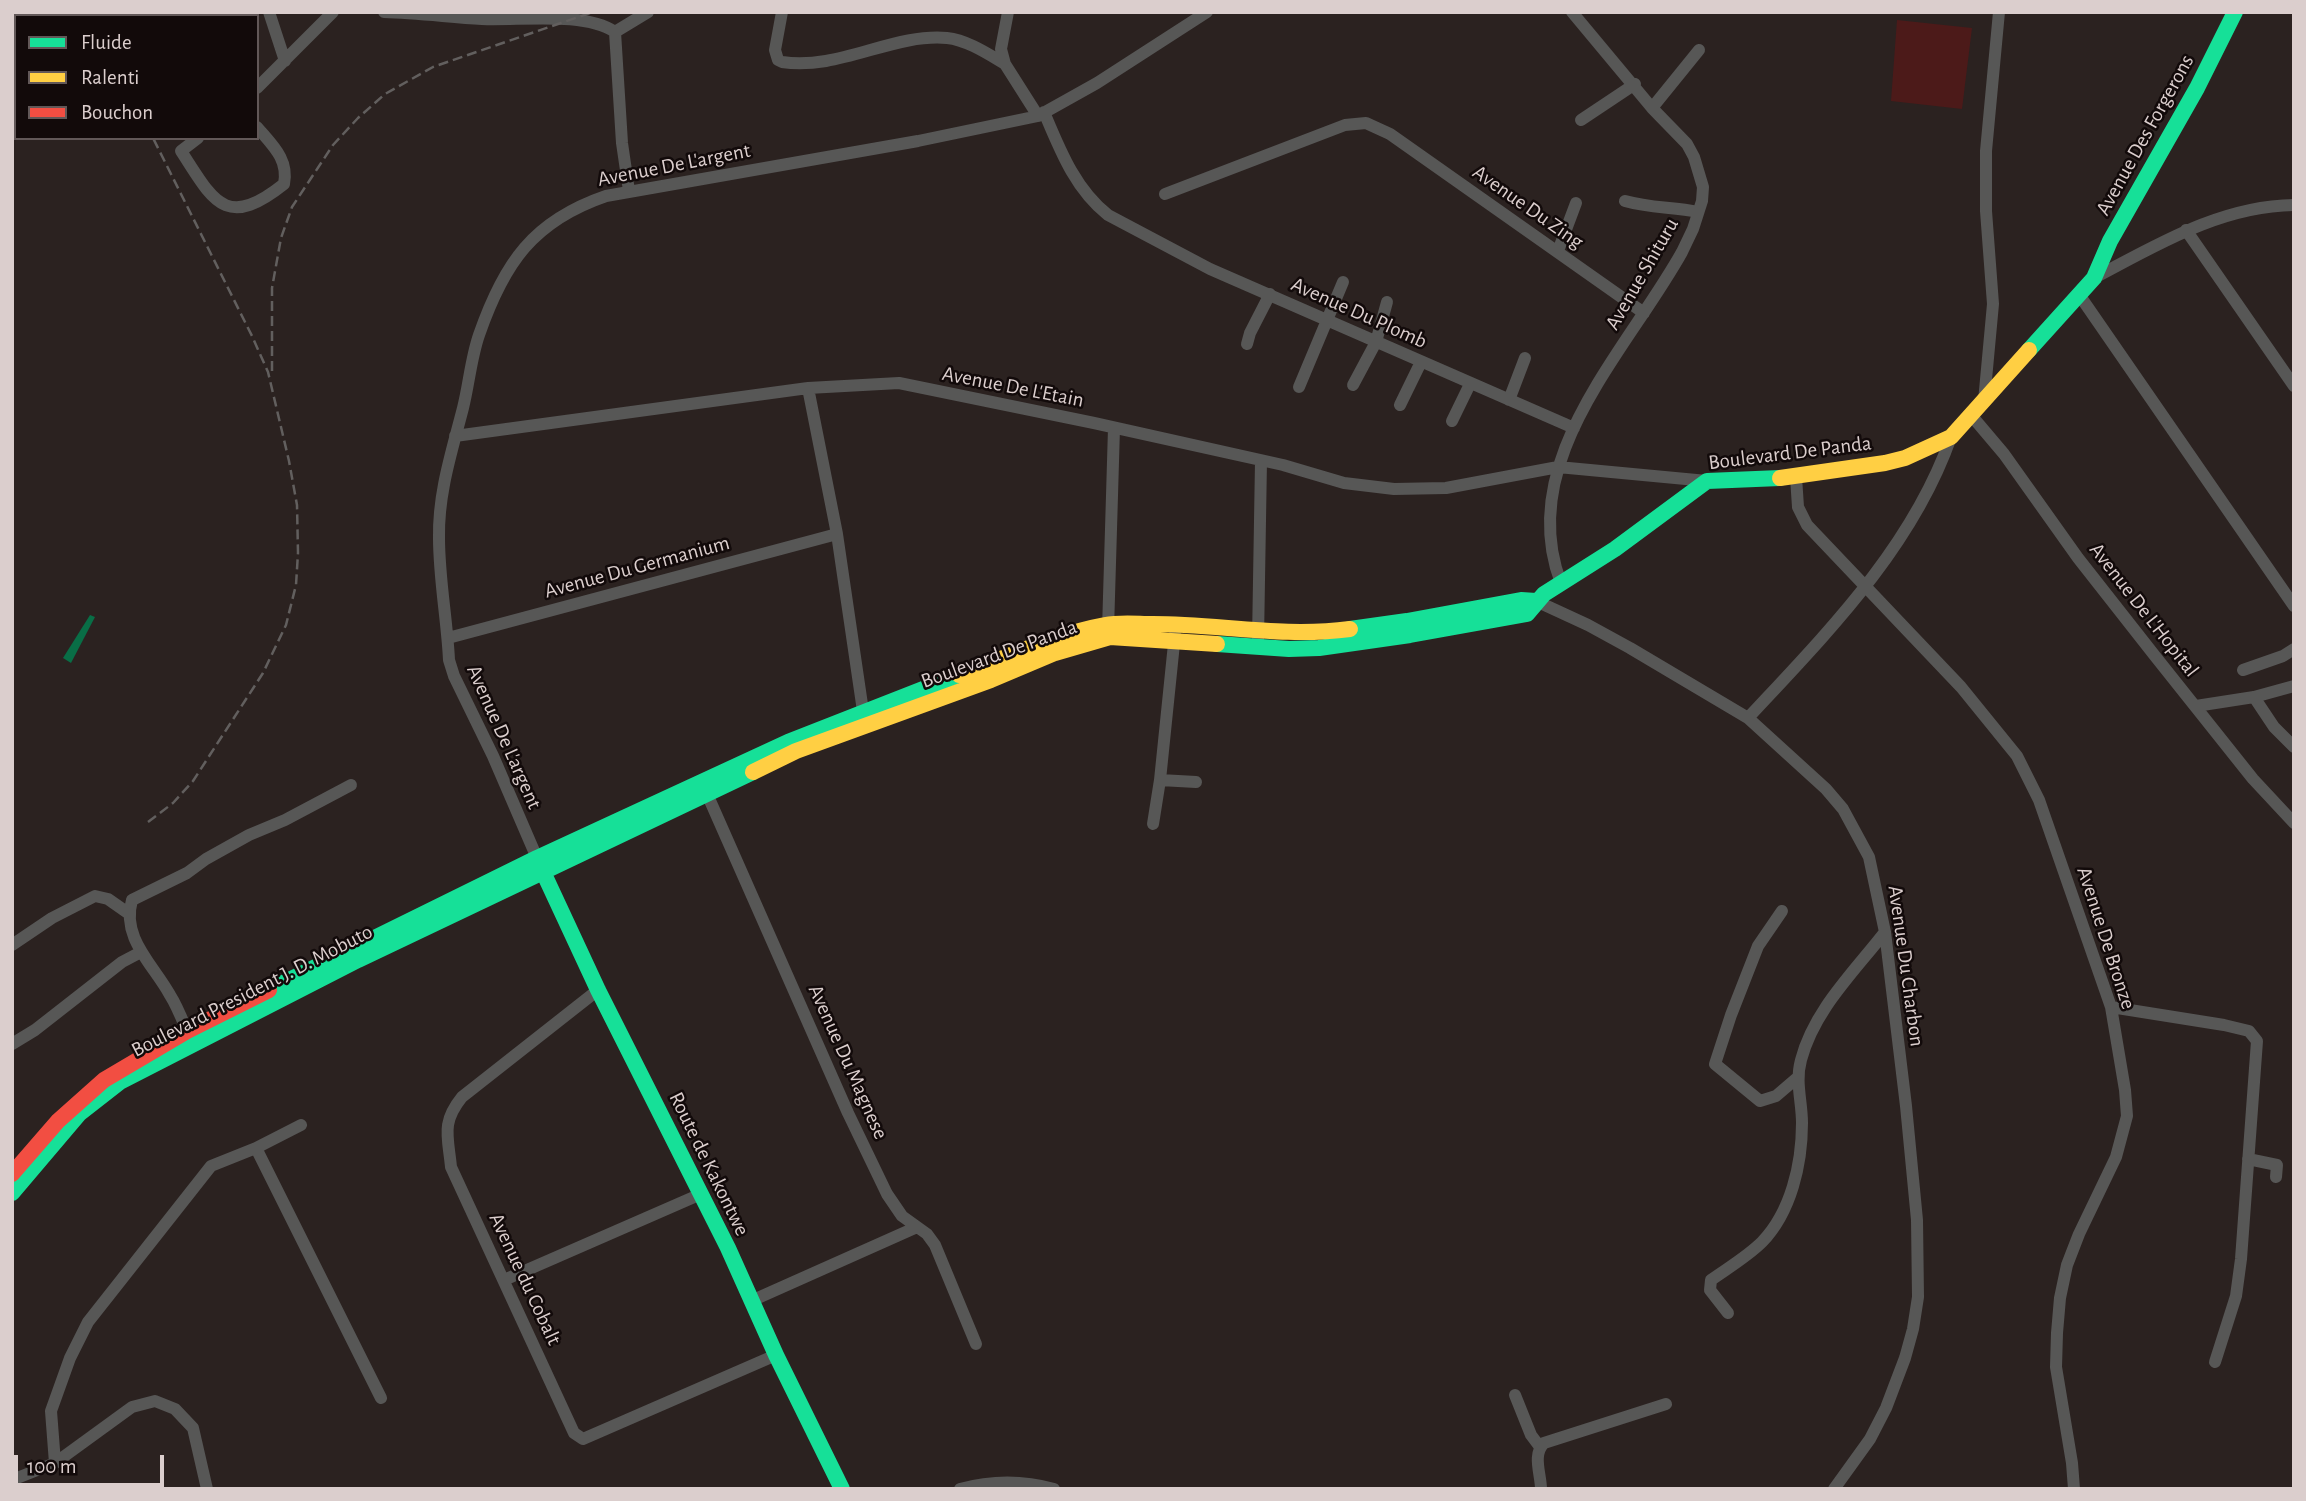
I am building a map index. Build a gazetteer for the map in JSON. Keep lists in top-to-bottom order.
{
  "streets": {
    "street": [
      "Avenue Des Forgerons",
      "Avenue De L'argent",
      "Avenue Du Zing",
      "Avenue Shituru",
      "Avenue Du Plomb",
      "Avenue De L'Etain",
      "Boulevard De Panda",
      "Avenue Du Germanium",
      "Avenue De L'Hopital",
      "Avenue De Bronze",
      "Avenue Du Charbon",
      "Boulevard President J. D. Mobuto",
      "Avenue Du Magnese",
      "Route de Kakontwe",
      "Avenue du Cobalt"
    ]
  },
  "crossings": [
    ["Avenue Des Forgerons", "Boulevard De Panda"],
    ["Avenue De L'argent", "Avenue Du Plomb"],
    ["Avenue De L'argent", "Avenue De L'Etain"],
    ["Avenue De L'argent", "Boulevard De Panda"],
    ["Avenue De L'argent", "Avenue Du Germanium"],
    ["Avenue De L'argent", "Boulevard President J. D. Mobuto"],
    ["Avenue De L'argent", "Route de Kakontwe"],
    ["Avenue Du Zing", "Avenue Shituru"],
    ["Avenue Shituru", "Avenue Du Plomb"],
    ["Avenue Shituru", "Avenue De L'Etain"],
    ["Avenue Shituru", "Boulevard De Panda"],
    ["Avenue De L'Etain", "Boulevard De Panda"],
    ["Boulevard De Panda", "Avenue De L'Hopital"],
    ["Boulevard De Panda", "Avenue De Bronze"],
    ["Boulevard De Panda", "Avenue Du Charbon"],
    ["Boulevard De Panda", "Boulevard President J. D. Mobuto"],
    ["Boulevard De Panda", "Avenue Du Magnese"],
    ["Boulevard De Panda", "Route de Kakontwe"],
    ["Boulevard President J. D. Mobuto", "Route de Kakontwe"],
    ["Route de Kakontwe", "Avenue du Cobalt"]
  ],
  "legend": ["Fluide", "Ralenti", "Bouchon"],
  "scale_bar": "100 m"
}
